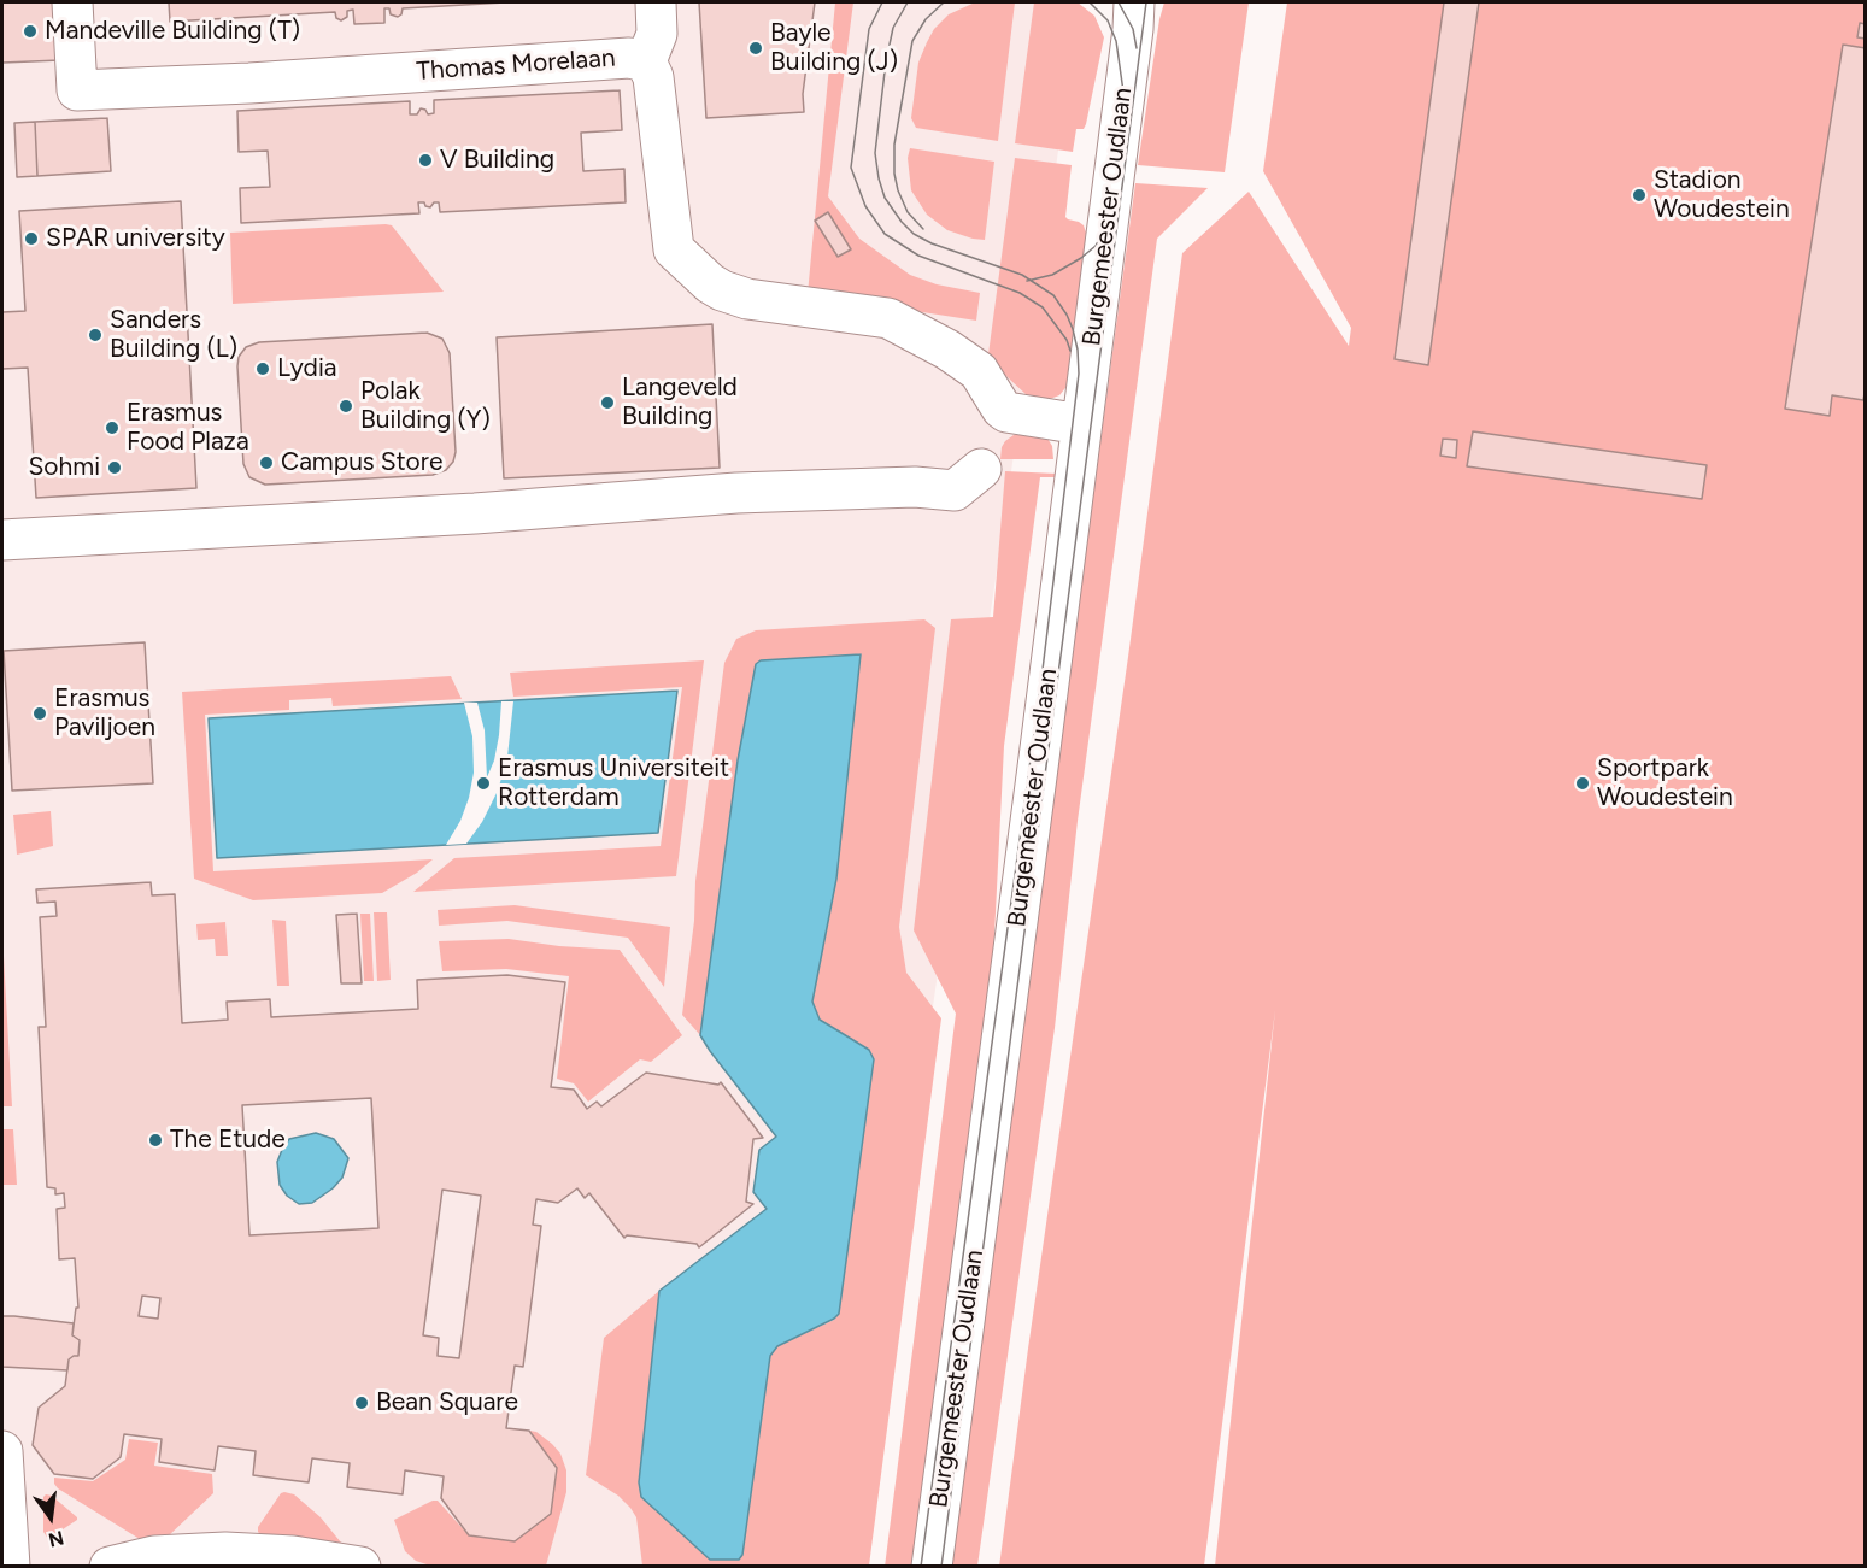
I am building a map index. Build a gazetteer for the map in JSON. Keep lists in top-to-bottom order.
{
  "streets": {
    "street": ["Thomas Morelaan", "Burgemeester Oudlaan"]
  },
  "crossings": [
    ["Thomas Morelaan", "Burgemeester Oudlaan"]
  ],
  "places": [
    "Mandeville Building (T)",
    "Bayle Building (J)",
    "V Building",
    "Stadion Woudestein",
    "SPAR university",
    "Sanders Building (L)",
    "Lydia",
    "Langeveld Building",
    "Polak Building (Y)",
    "Erasmus Food Plaza",
    "Campus Store",
    "Sohmi",
    "Erasmus Paviljoen",
    "Erasmus Universiteit Rotterdam",
    "Sportpark Woudestein",
    "The Etude",
    "Bean Square"
  ],
  "north": "bottom"
}
